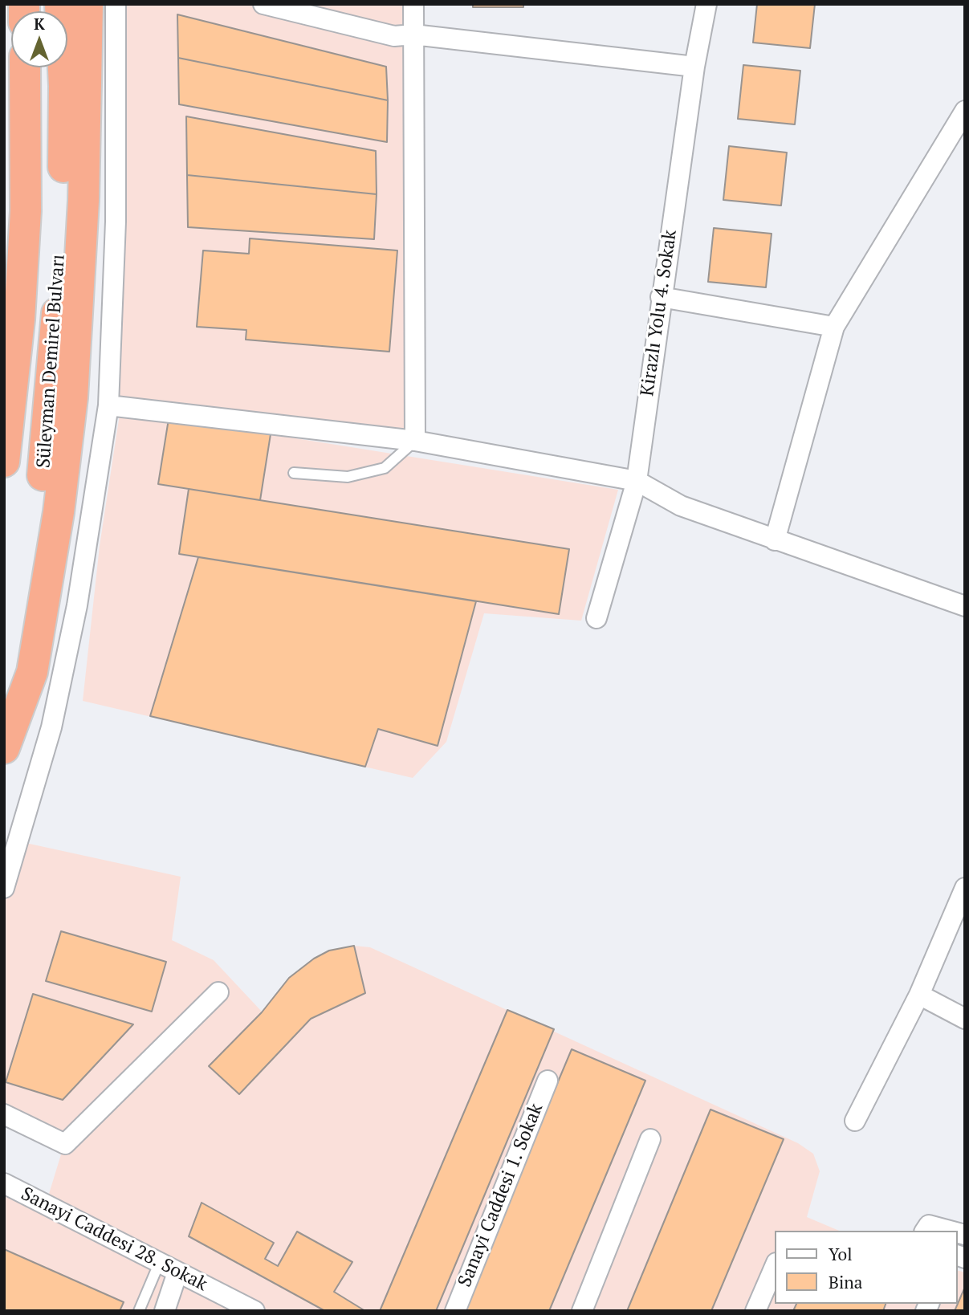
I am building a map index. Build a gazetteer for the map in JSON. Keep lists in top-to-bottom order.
{
  "streets": {
    "highway": ["Süleyman Demirel Bulvarı"],
    "street": ["Kirazlı Yolu 4. Sokak", "Sanayi Caddesi 1. Sokak", "Sanayi Caddesi 28. Sokak"]
  },
  "legend": ["Yol", "Bina"],
  "north": "top"
}
